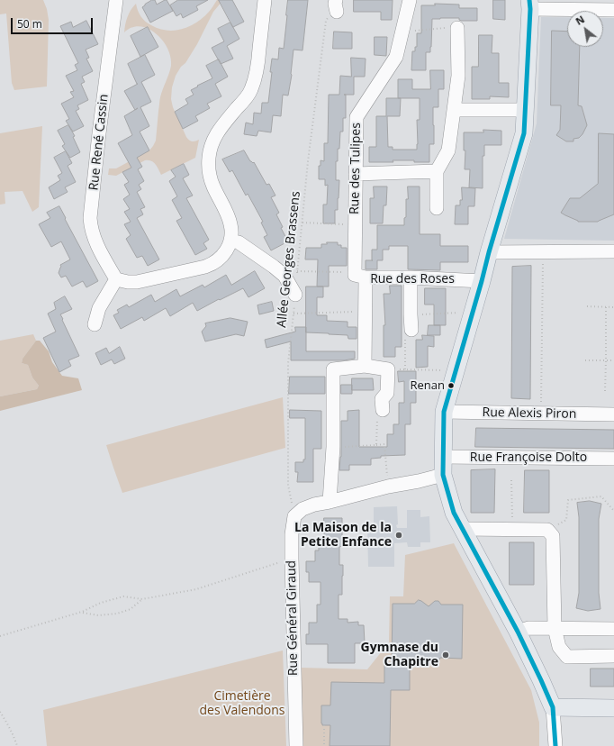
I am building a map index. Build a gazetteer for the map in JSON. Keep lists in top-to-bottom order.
{
  "streets": {
    "street": [
      "Rue René Cassin",
      "Rue des Tulipes",
      "Rue des Roses",
      "Rue Alexis Piron",
      "Rue Françoise Dolto",
      "Rue Général Giraud"
    ],
    "path": ["Allée Georges Brassens"]
  },
  "crossings": [
    ["Rue des Tulipes", "Rue des Roses"],
    ["Allée Georges Brassens", "Rue Général Giraud"]
  ],
  "parks": ["Cimetière des Valendons"],
  "places": ["Renan", "La Maison de la Petite Enfance", "Gymnase du Chapitre"],
  "scale_bar": "50 m",
  "north": "top left"
}
